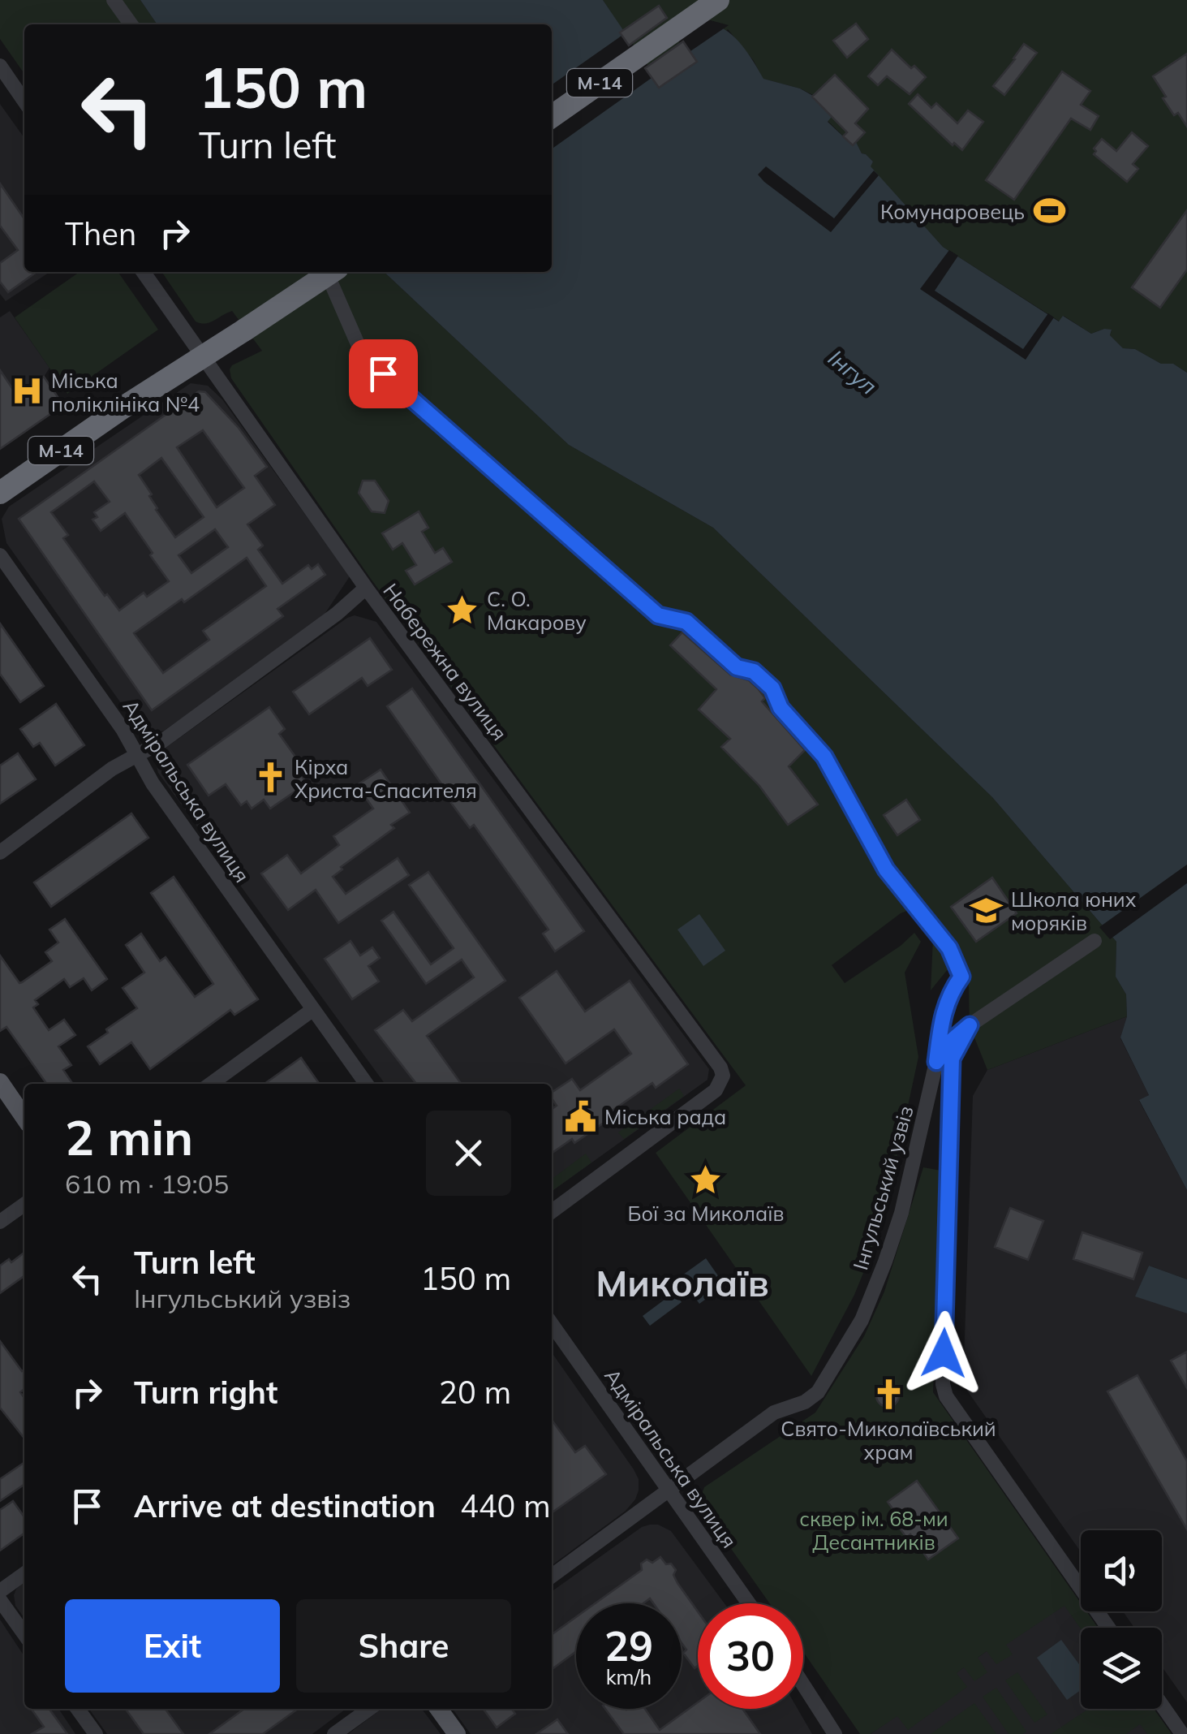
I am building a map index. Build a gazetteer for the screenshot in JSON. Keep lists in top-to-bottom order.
{
  "streets": {
    "highway": ["М-14"],
    "street": ["Набережна вулиця", "Адміральська вулиця", "Інгульський узвіз"]
  },
  "crossings": [
    ["М-14", "Набережна вулиця"],
    ["Адміральська вулиця", "Інгульський узвіз"]
  ],
  "districts": ["Миколаїв"],
  "water": ["Інгул"],
  "parks": ["сквер ім. 68-ми Десантників"],
  "places": {
    "sports": ["Комунаровець"],
    "hospital": ["Міська поліклініка №4"],
    "place": ["С. О. Макарову", "Бої за Миколаїв"],
    "church": ["Кірха Христа-Спасителя", "Свято-Миколаївський храм"],
    "school or university": ["Школа юних моряків"],
    "public building": ["Міська рада"]
  },
  "page": {
    "turn": ["150 m", "Turn left"],
    "then": "Then",
    "heading": ["2 min", "610 m · 19:05"],
    "list": [
      {
        "name": "Turn left",
        "note": "Інгульський узвіз",
        "value": "150 m"
      },
      {
        "name": "Turn right",
        "value": "20 m"
      },
      {
        "name": "Arrive at destination",
        "value": "440 m"
      }
    ],
    "buttons": ["Exit", "Share"],
    "speed": "29 km/h",
    "limit": "30"
  }
}
